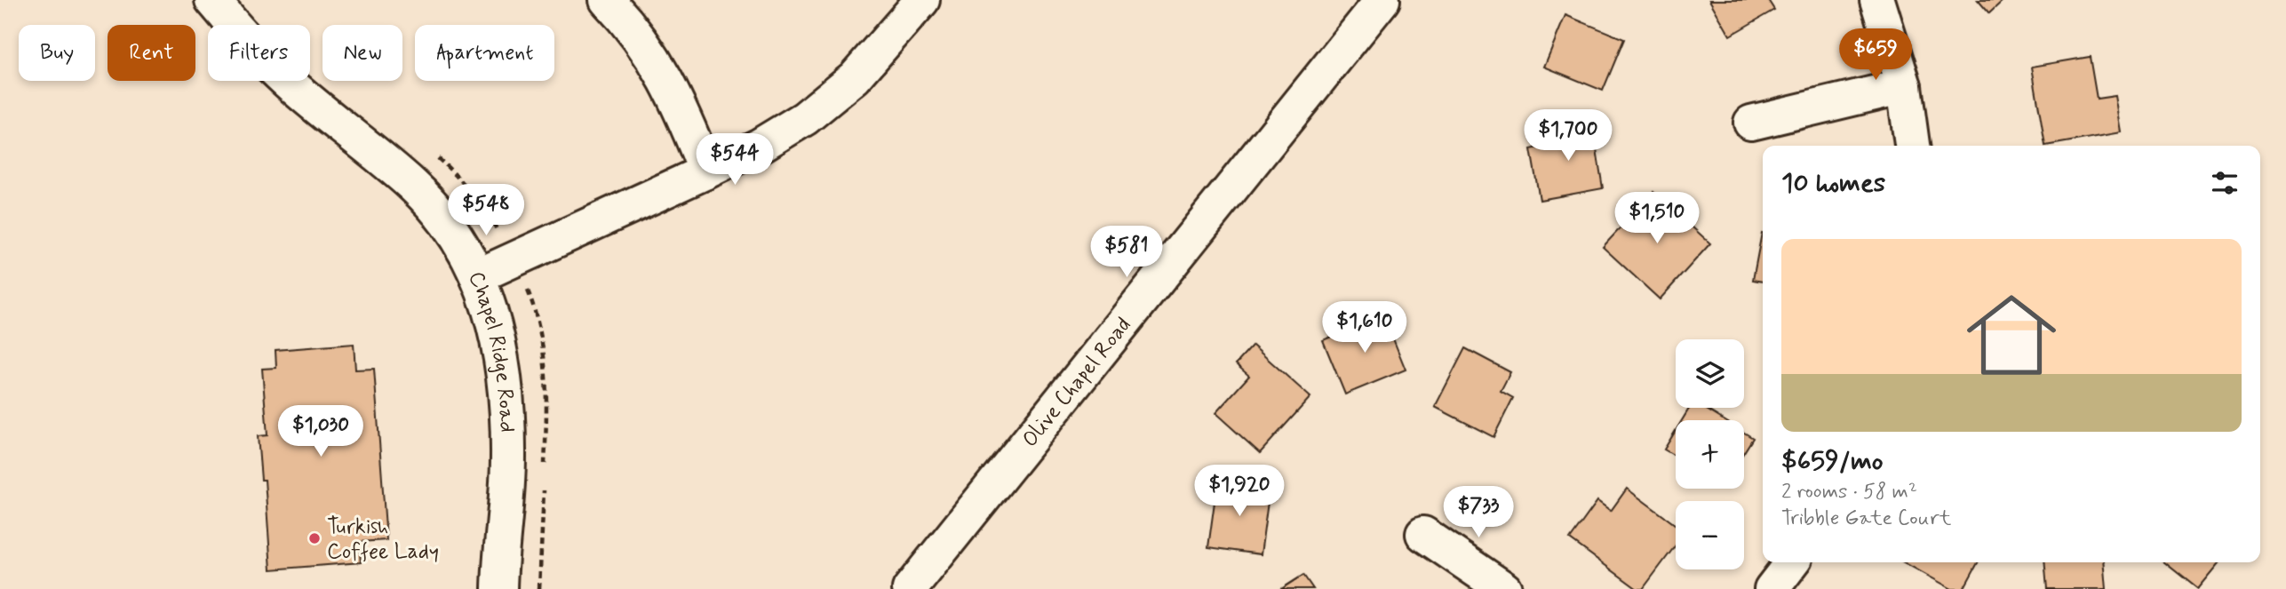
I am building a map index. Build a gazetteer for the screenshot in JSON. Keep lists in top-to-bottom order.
{
  "streets": {
    "street": ["Chapel Ridge Road", "Olive Chapel Road"]
  },
  "places": ["Turkish Coffee Lady"],
  "page": {
    "chip": [
      "Buy",
      "Rent",
      "Filters",
      "New",
      "Apartment"
    ],
    "price": [
      "$659",
      "$1,700",
      "$544",
      "$548",
      "$1,510",
      "$581",
      "$1,610",
      "$1,030",
      "$1,920",
      "$733"
    ],
    "heading": "10 homes",
    "list": [
      {
        "name": "$659/mo",
        "note": "2 rooms · 58 m² · Tribble Gate Court"
      }
    ],
    "map_buttons": ["+", "−"]
  }
}
